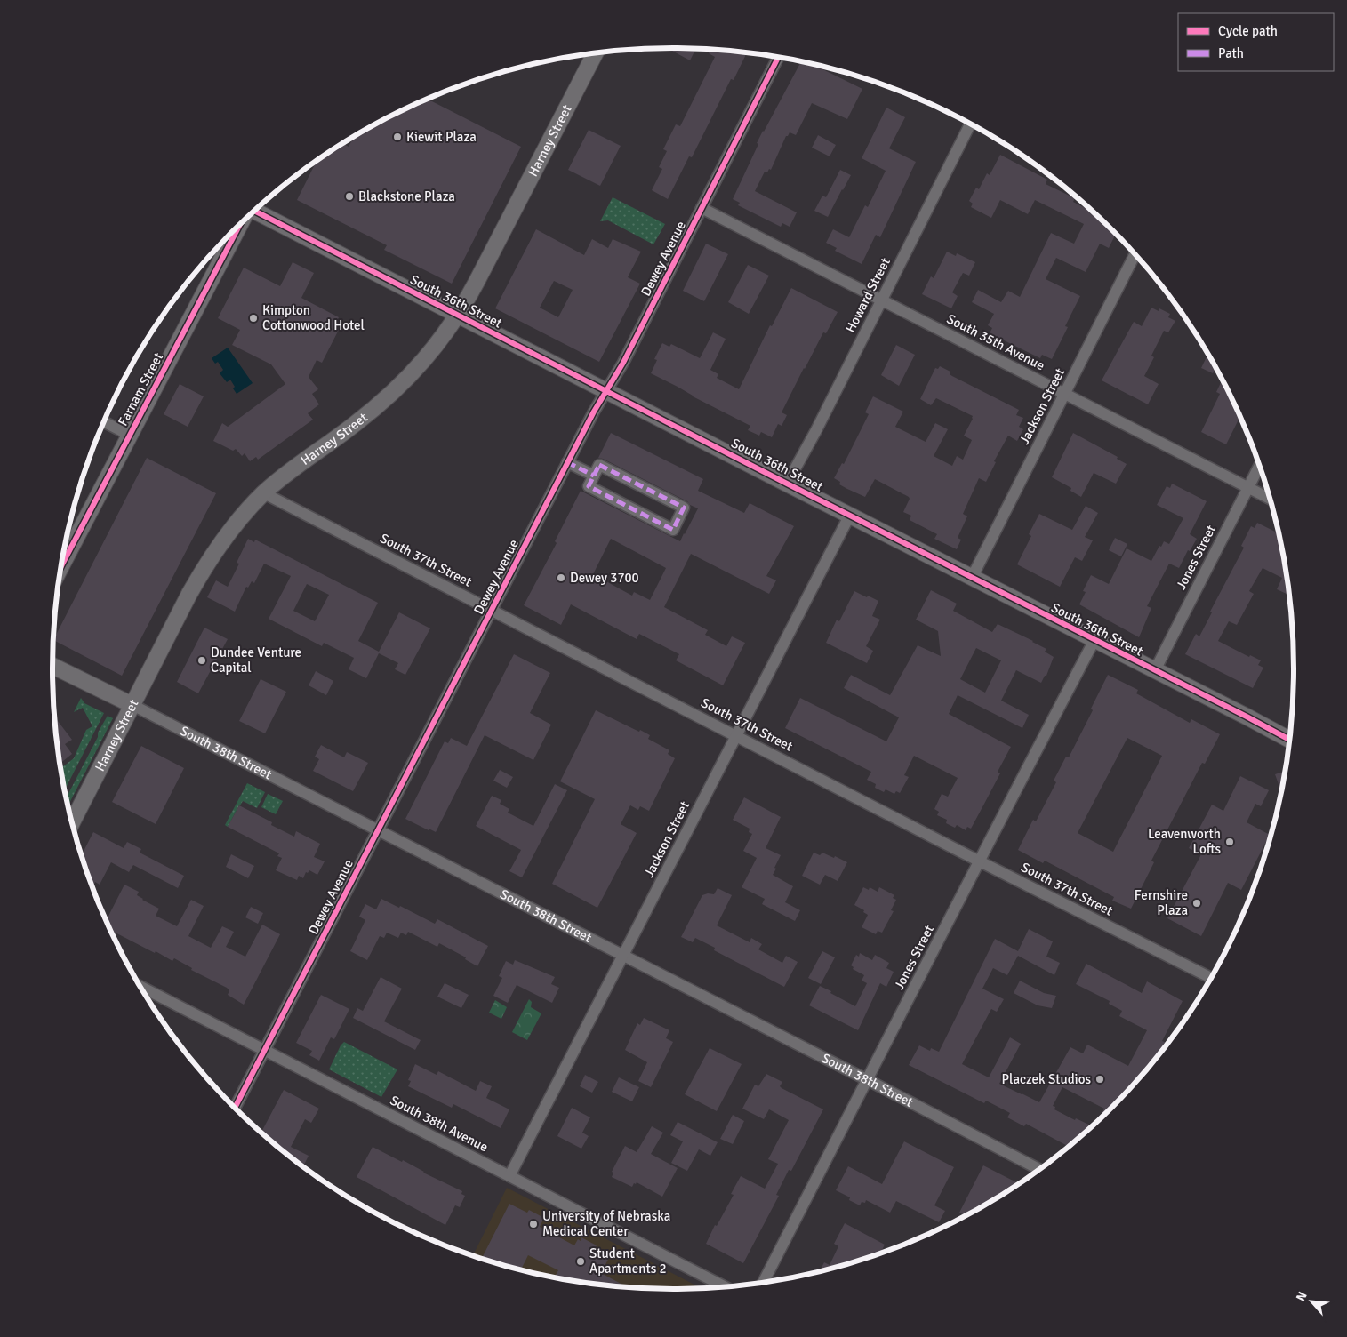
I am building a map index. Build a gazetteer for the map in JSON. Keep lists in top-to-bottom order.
{
  "streets": {
    "main road": [
      "Harney Street",
      "South 36th Street",
      "Farnam Street",
      "South 38th Street"
    ],
    "street": [
      "Dewey Avenue",
      "Howard Street",
      "South 35th Avenue",
      "Jackson Street",
      "Jones Street",
      "South 37th Street",
      "South 38th Avenue"
    ]
  },
  "crossings": [
    ["Harney Street", "South 36th Street"],
    ["Harney Street", "South 37th Street"],
    ["Harney Street", "South 38th Street"],
    ["Dewey Avenue", "South 36th Street"],
    ["Dewey Avenue", "South 35th Avenue"],
    ["Dewey Avenue", "South 37th Street"],
    ["Dewey Avenue", "South 38th Street"],
    ["Dewey Avenue", "South 38th Avenue"],
    ["Howard Street", "South 36th Street"],
    ["Howard Street", "South 35th Avenue"],
    ["South 36th Street", "Jackson Street"],
    ["South 36th Street", "Jones Street"],
    ["South 35th Avenue", "Jackson Street"],
    ["South 35th Avenue", "Jones Street"],
    ["Jackson Street", "South 37th Street"],
    ["Jackson Street", "South 38th Street"],
    ["Jackson Street", "South 38th Avenue"],
    ["Jones Street", "South 37th Street"],
    ["Jones Street", "South 38th Street"]
  ],
  "places": [
    "Kiewit Plaza",
    "Blackstone Plaza",
    "Kimpton Cottonwood Hotel",
    "Dewey 3700",
    "Dundee Venture Capital",
    "Leavenworth Lofts",
    "Fernshire Plaza",
    "Placzek Studios",
    "University of Nebraska Medical Center",
    "Student Apartments 2"
  ],
  "legend": ["Cycle path", "Path"],
  "north": "top left"
}
